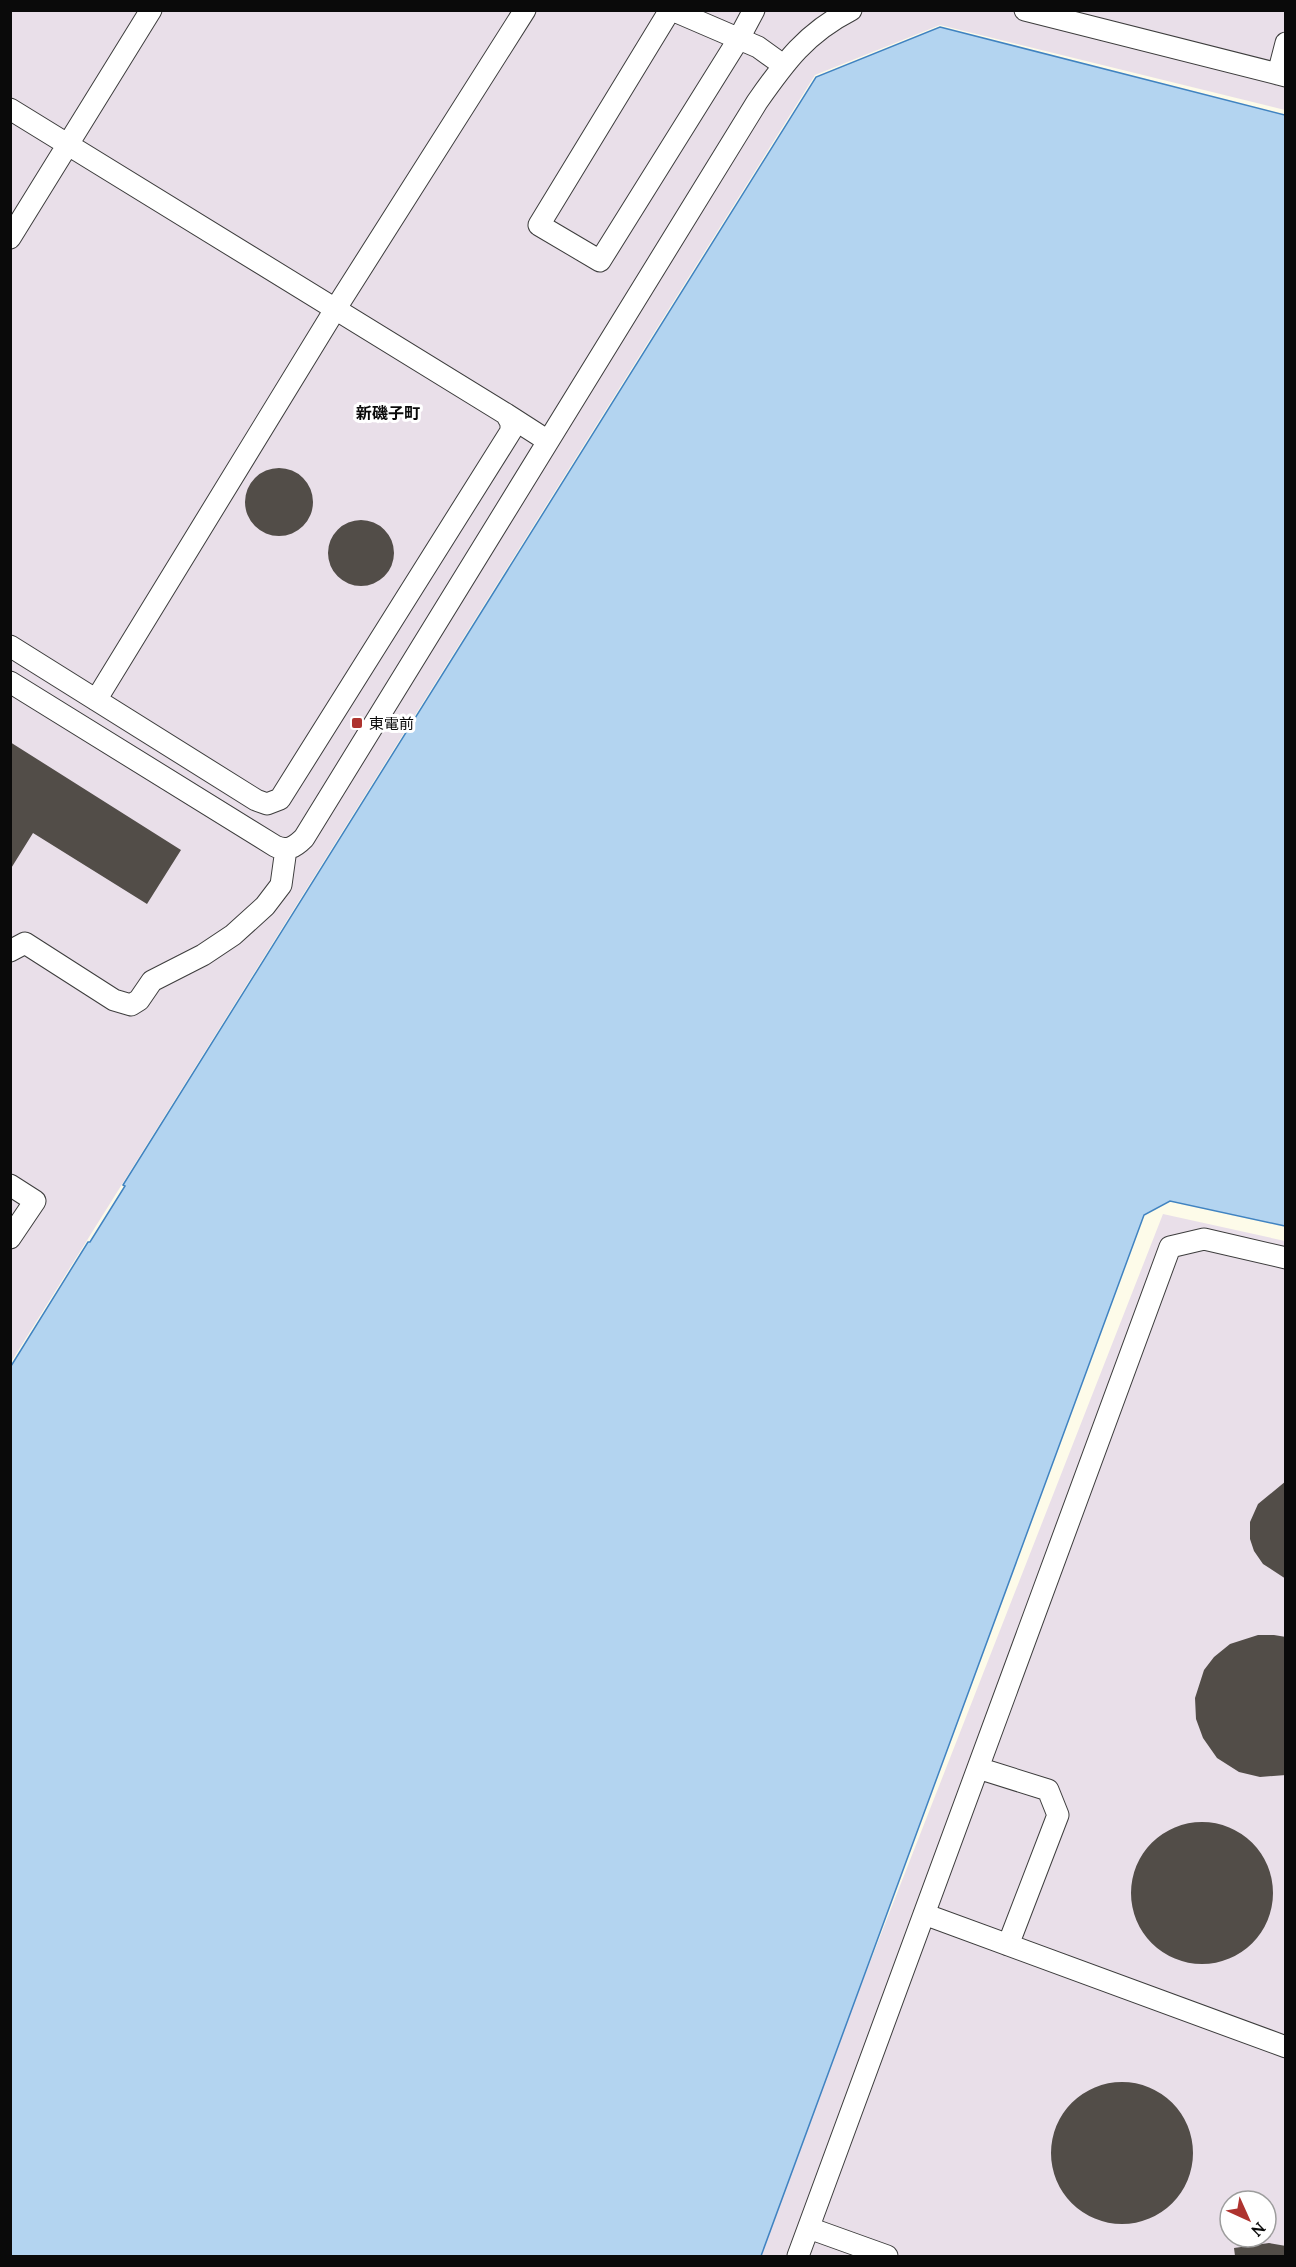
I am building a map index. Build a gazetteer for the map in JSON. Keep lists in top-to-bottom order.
{
  "districts": ["新磯子町"],
  "places": {
    "transit": ["東電前"]
  },
  "north": "bottom right"
}
